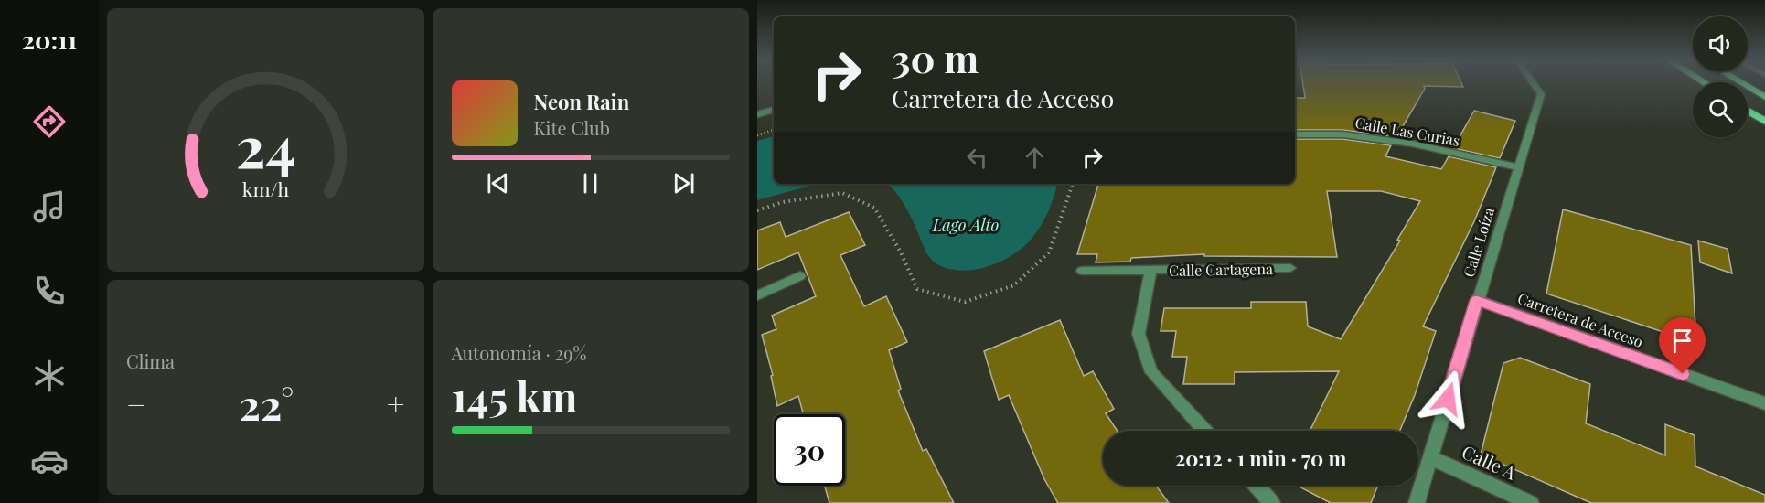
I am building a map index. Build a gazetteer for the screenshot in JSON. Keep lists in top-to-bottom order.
{
  "streets": {
    "street": [
      "Calle Las Curias",
      "Calle Loíza",
      "Calle Cartagena",
      "Carretera de Acceso",
      "Calle A"
    ]
  },
  "crossings": [
    ["Calle Las Curias", "Calle Loíza"],
    ["Calle Loíza", "Carretera de Acceso"],
    ["Calle Loíza", "Calle A"]
  ],
  "water": ["Lago Alto"],
  "page": {
    "tabs": "20:11",
    "turn": ["30 m", "Carretera de Acceso"],
    "song": ["Neon Rain", "Kite Club"],
    "tile": [
      "Clima",
      ["Autonomía · 29%", "145 km"]
    ],
    "heat": ["−", "22°", "+"],
    "limit": "30",
    "trip": "20:12 · 1 min · 70 m",
    "gauge": ["24", "km/h"]
  }
}
